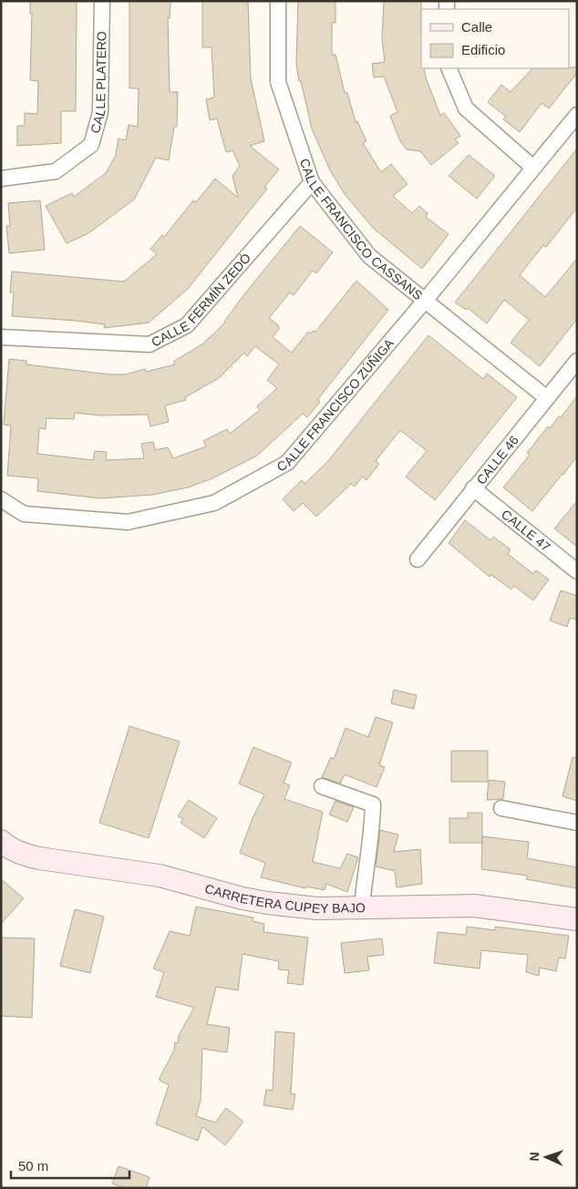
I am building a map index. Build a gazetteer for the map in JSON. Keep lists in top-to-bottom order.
{
  "streets": {
    "street": [
      "CALLE PLATERO",
      "CALLE FRANCISCO CASSANS",
      "CALLE FERMÍN ZEDÓ",
      "CALLE FRANCISCO ZÚÑIGA",
      "CALLE 46",
      "CALLE 47",
      "CARRETERA CUPEY BAJO"
    ]
  },
  "crossings": [
    ["CALLE FRANCISCO CASSANS", "CALLE FERMÍN ZEDÓ"],
    ["CALLE FRANCISCO CASSANS", "CALLE FRANCISCO ZÚÑIGA"],
    ["CALLE FRANCISCO CASSANS", "CALLE 46"],
    ["CALLE 46", "CALLE 47"]
  ],
  "legend": ["Calle", "Edificio"],
  "scale_bar": "50 m",
  "north": "left"
}
